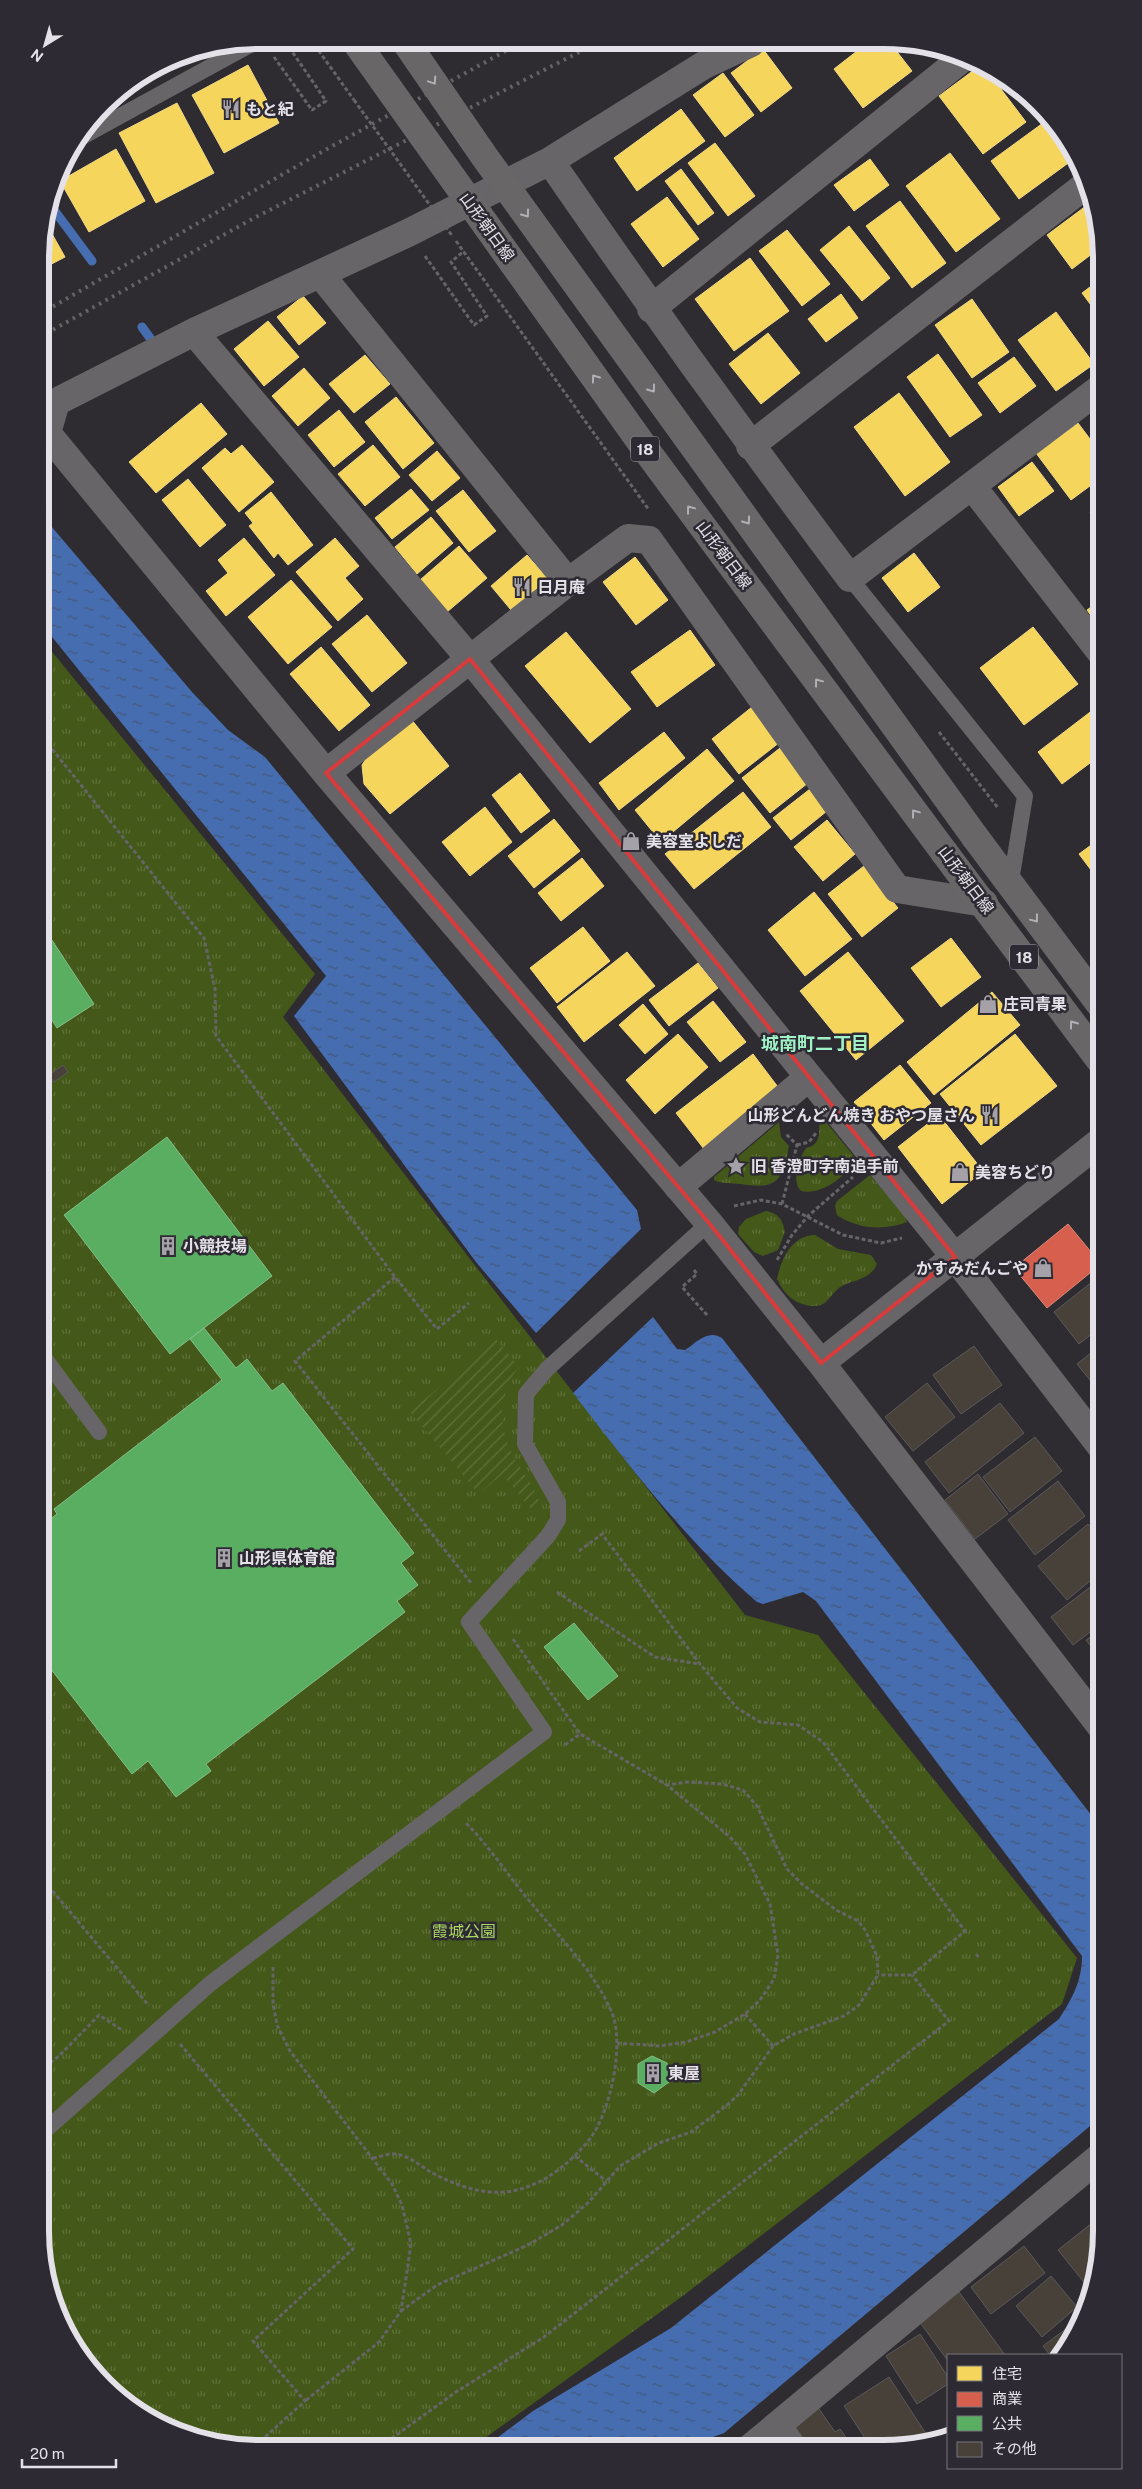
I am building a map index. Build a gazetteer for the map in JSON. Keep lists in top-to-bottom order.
{
  "streets": {
    "main road": ["山形朝日線", "18"]
  },
  "districts": ["城南町二丁目"],
  "parks": ["霞城公園"],
  "places": {
    "restaurant": ["もと紀", "日月庵", "山形どんどん焼き おやつ屋さん"],
    "shop": [
      "美容室よしだ",
      "庄司青果",
      "美容ちどり",
      "かすみだんごや"
    ],
    "place": ["旧 香澄町字南追手前"],
    "building": ["小競技場", "山形県体育館", "東屋"]
  },
  "legend": [
    "住宅",
    "商業",
    "公共",
    "その他"
  ],
  "scale_bar": "20 m",
  "north": "bottom left"
}
